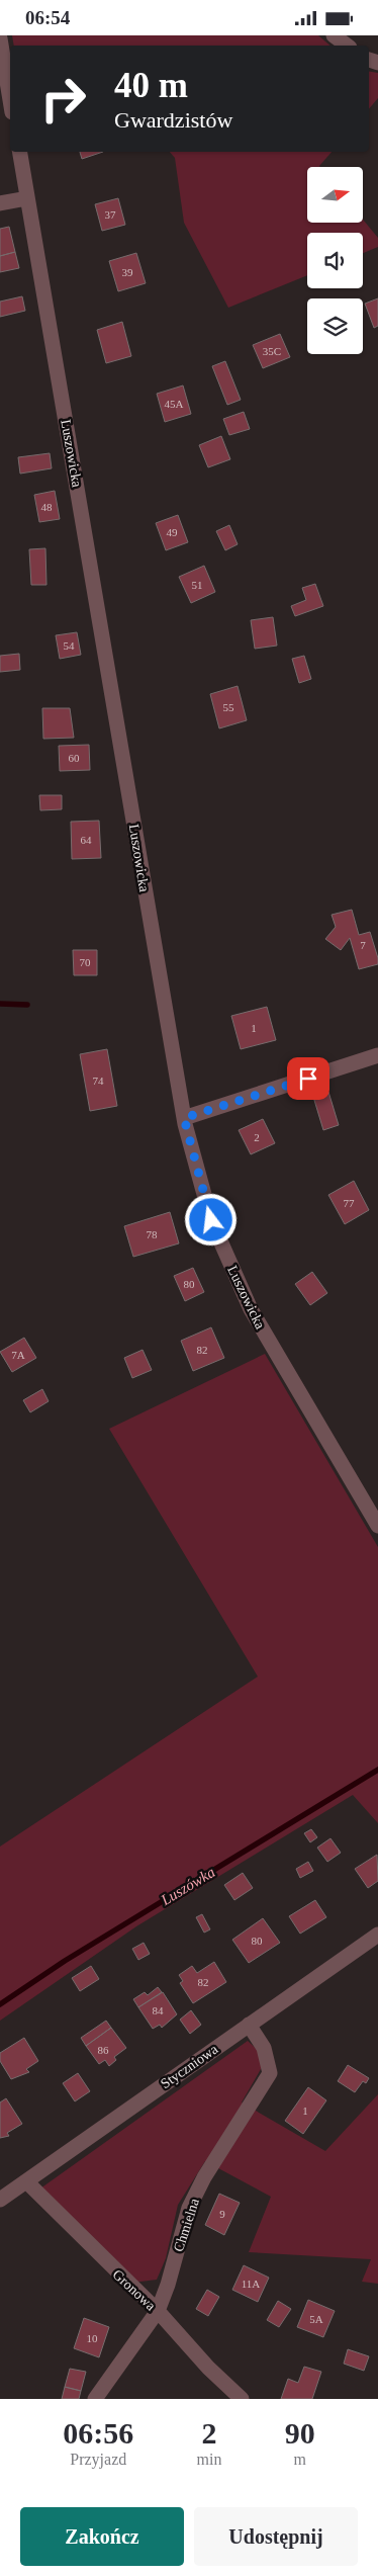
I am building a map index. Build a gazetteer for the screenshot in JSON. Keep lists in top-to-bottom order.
{
  "streets": {
    "street": [
      "Luszowicka",
      "Styczniowa",
      "Chmielna",
      "Gronowa"
    ]
  },
  "crossings": [
    ["Styczniowa", "Chmielna"],
    ["Styczniowa", "Gronowa"],
    ["Chmielna", "Gronowa"]
  ],
  "water": ["Luszówka"],
  "house_numbers": [
    "37",
    "39",
    "35C",
    "45A",
    "48",
    "49",
    "51",
    "54",
    "55",
    "60",
    "64",
    "7",
    "70",
    "1",
    "74",
    "2",
    "77",
    "78",
    "80",
    "82",
    "7A",
    "80",
    "82",
    "84",
    "86",
    "1",
    "9",
    "11A",
    "5A",
    "10"
  ],
  "north": "right",
  "page": {
    "status": "06:54",
    "turn": ["40 m", "Gwardzistów"],
    "eta": [
      "06:56",
      "Przyjazd",
      "2",
      "min",
      "90",
      "m"
    ],
    "buttons": ["Zakończ", "Udostępnij"]
  }
}
